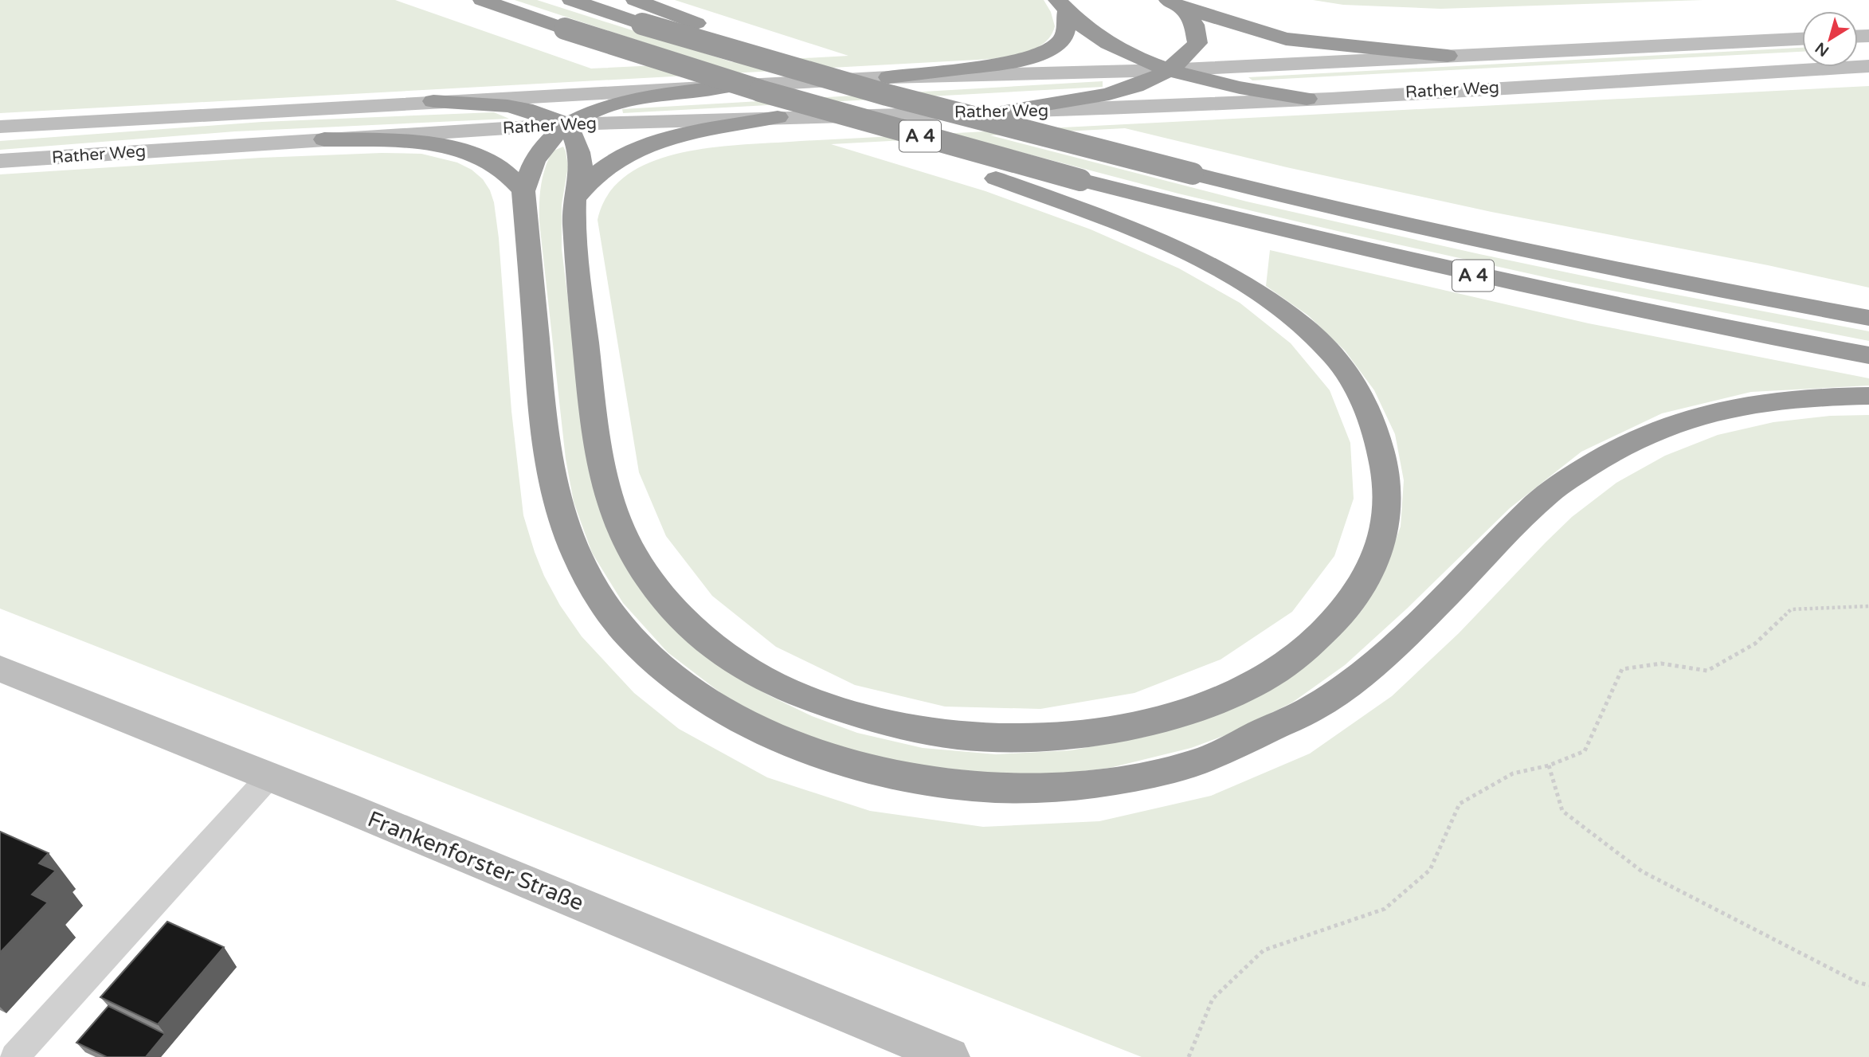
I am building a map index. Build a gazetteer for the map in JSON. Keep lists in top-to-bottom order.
{
  "streets": {
    "highway": ["A 4"],
    "main road": ["Rather Weg", "Frankenforster Straße"]
  },
  "crossings": [
    ["Rather Weg", "A 4"]
  ],
  "north": "bottom left"
}
